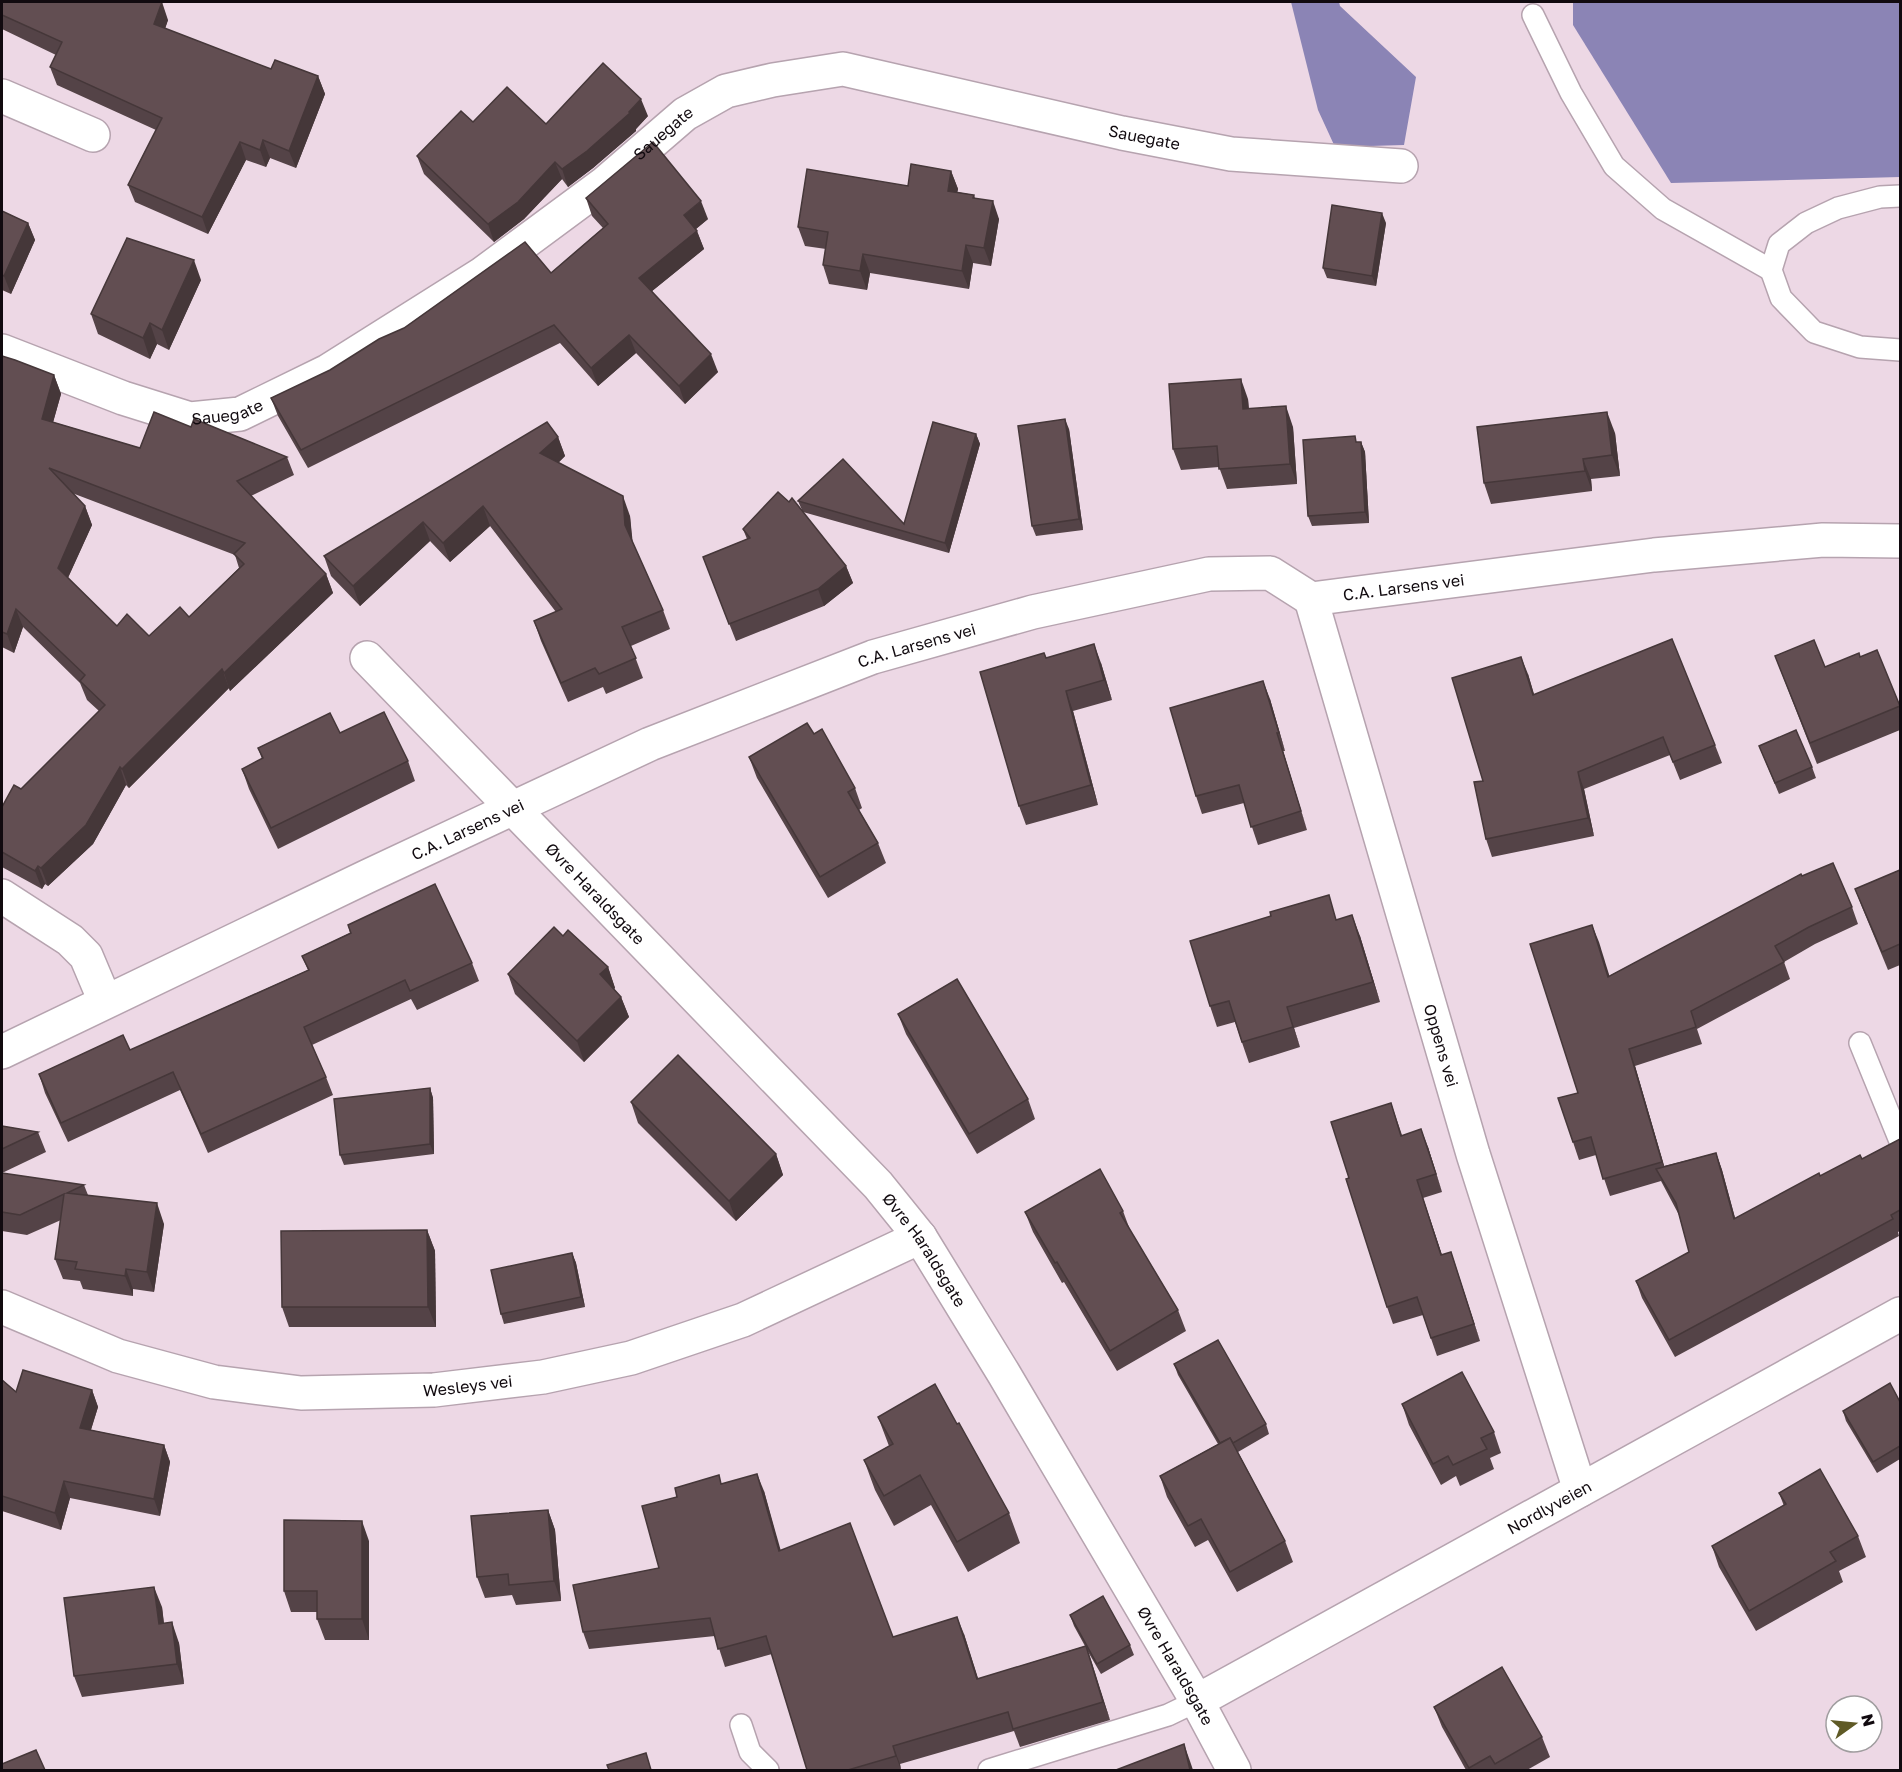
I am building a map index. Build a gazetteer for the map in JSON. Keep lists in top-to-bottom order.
{
  "streets": {
    "street": [
      "Sauegate",
      "C.A. Larsens vei",
      "Øvre Haraldsgate",
      "Oppens vei",
      "Wesleys vei",
      "Nordlyveien"
    ]
  },
  "crossings": [
    ["C.A. Larsens vei", "Øvre Haraldsgate"],
    ["C.A. Larsens vei", "Oppens vei"],
    ["Øvre Haraldsgate", "Wesleys vei"],
    ["Øvre Haraldsgate", "Nordlyveien"],
    ["Oppens vei", "Nordlyveien"]
  ],
  "north": "right"
}
